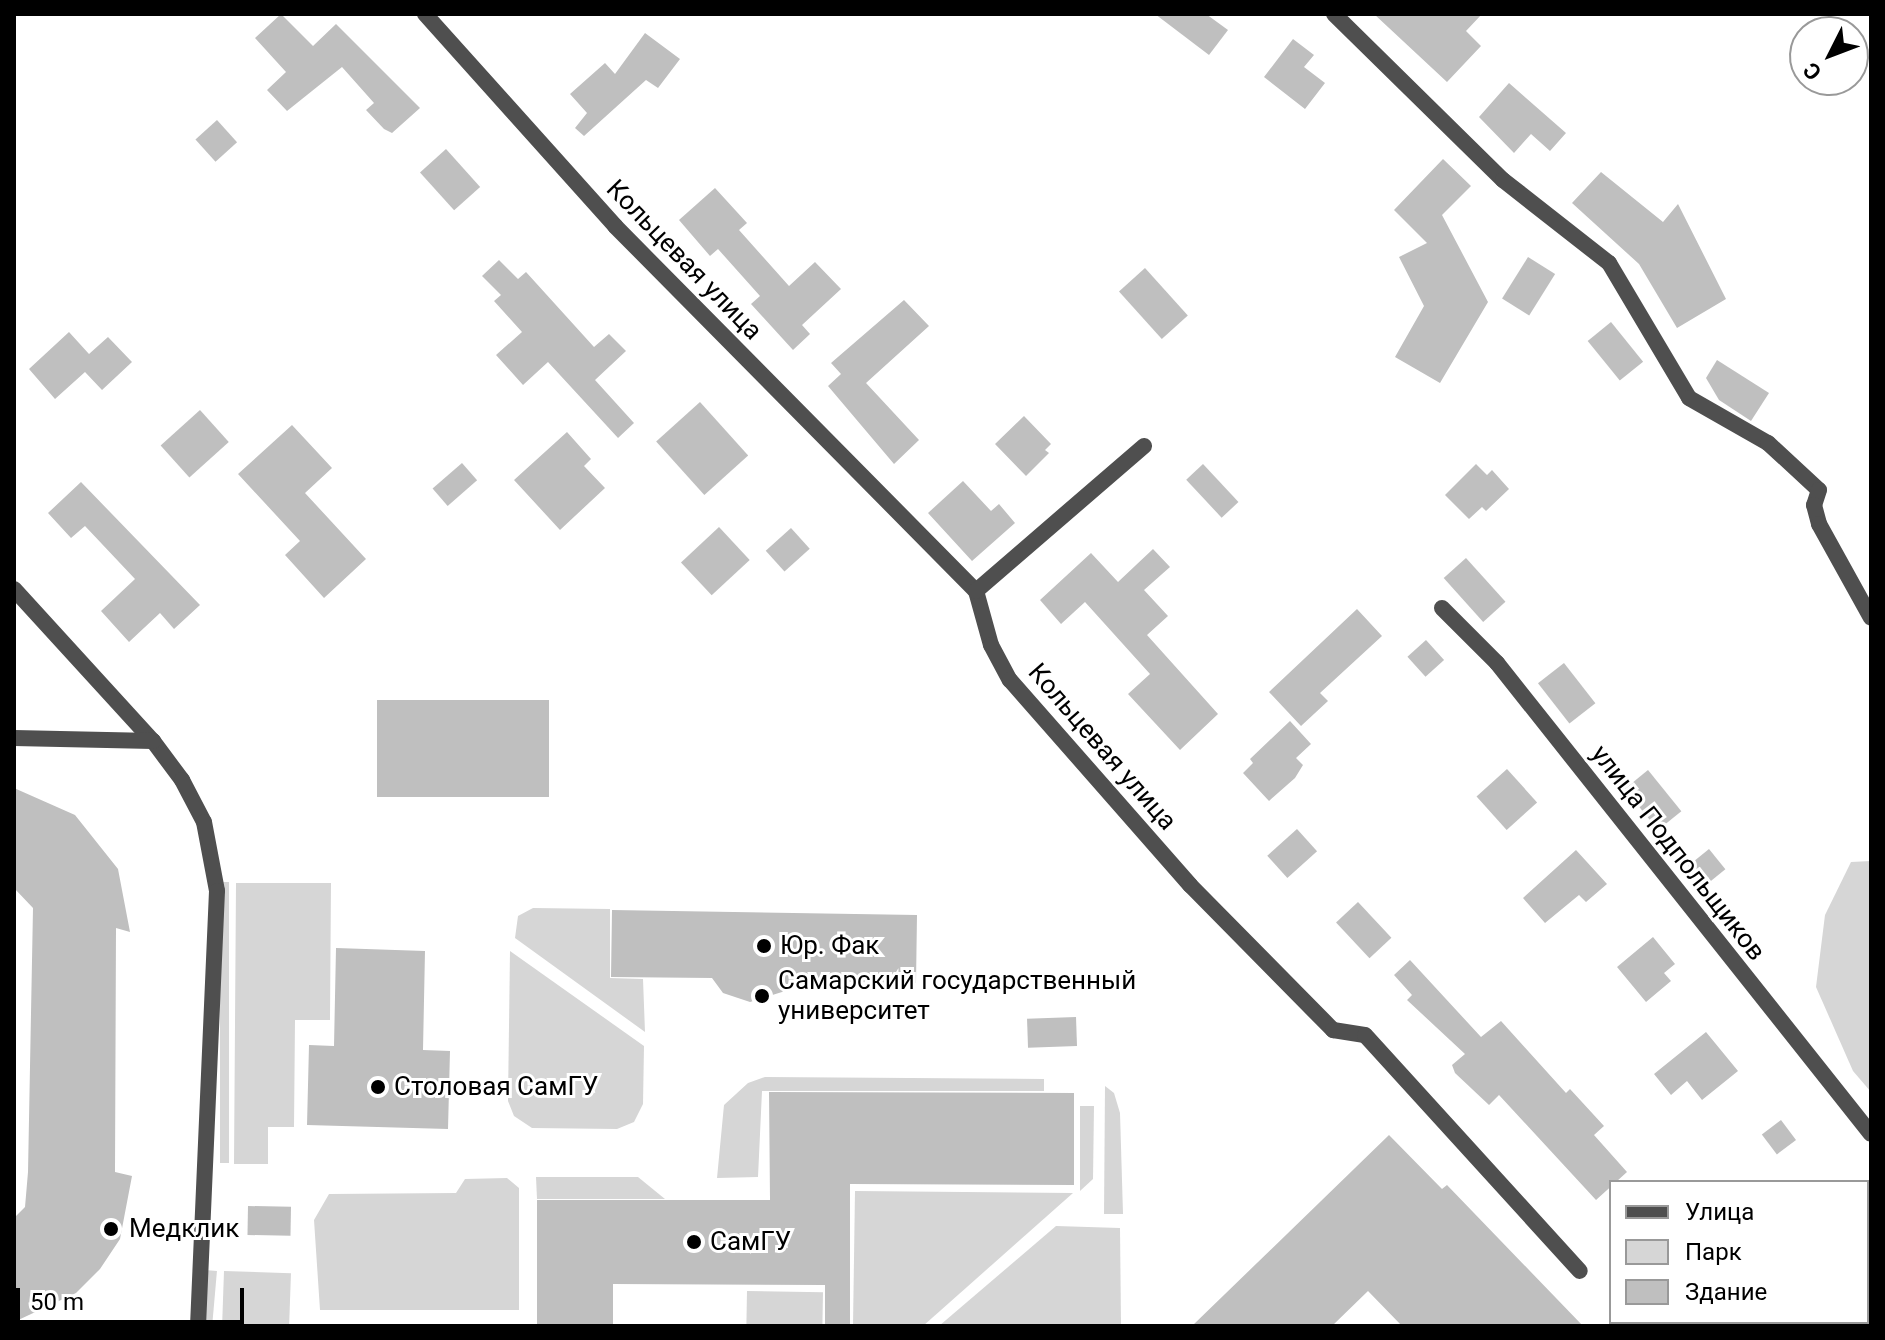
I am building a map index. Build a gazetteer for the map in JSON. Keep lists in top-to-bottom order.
{
  "streets": {
    "street": ["Кольцевая улица", "улица Подпольщиков"]
  },
  "places": [
    "Юр. Фак",
    "Самарский государственный университет",
    "Столовая СамГУ",
    "Медклик",
    "СамГУ"
  ],
  "legend": ["Улица", "Парк", "Здание"],
  "scale_bar": "50 m",
  "north": "bottom left"
}
